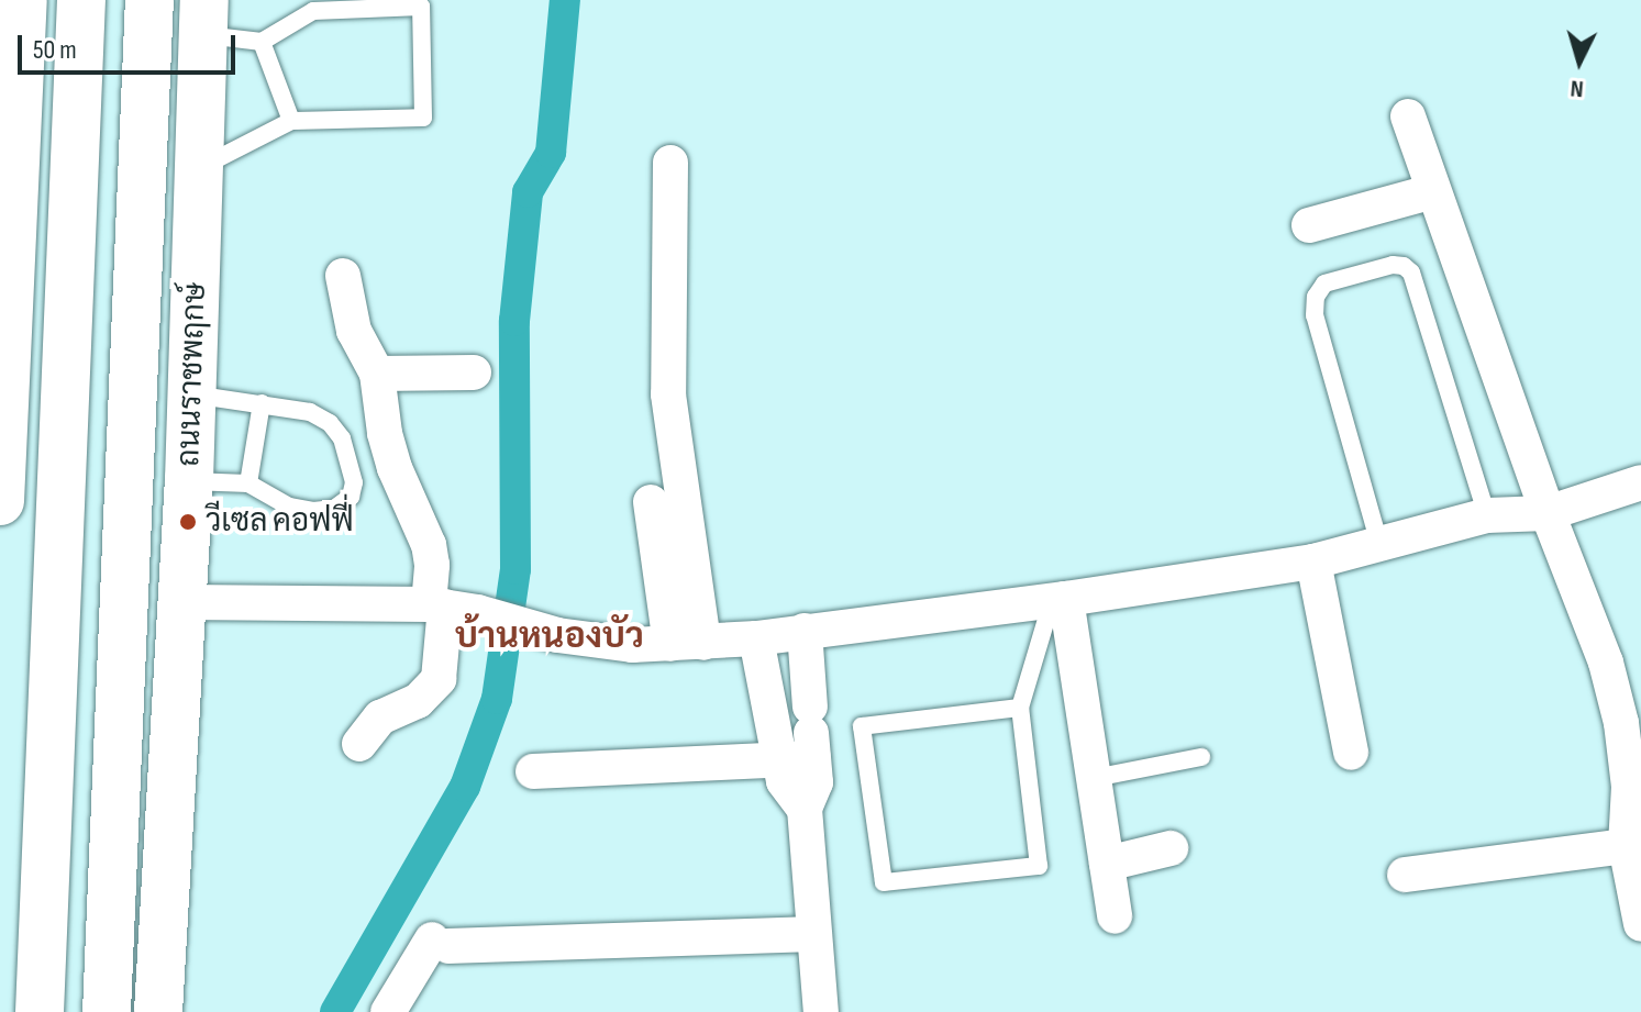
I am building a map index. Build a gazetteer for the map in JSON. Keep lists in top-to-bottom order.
{
  "streets": {
    "main road": ["ถนนราชพฤกษ์"]
  },
  "districts": ["บ้านหนองบัว"],
  "places": ["วีเซล คอฟฟี่"],
  "scale_bar": "50 m",
  "north": "bottom"
}
